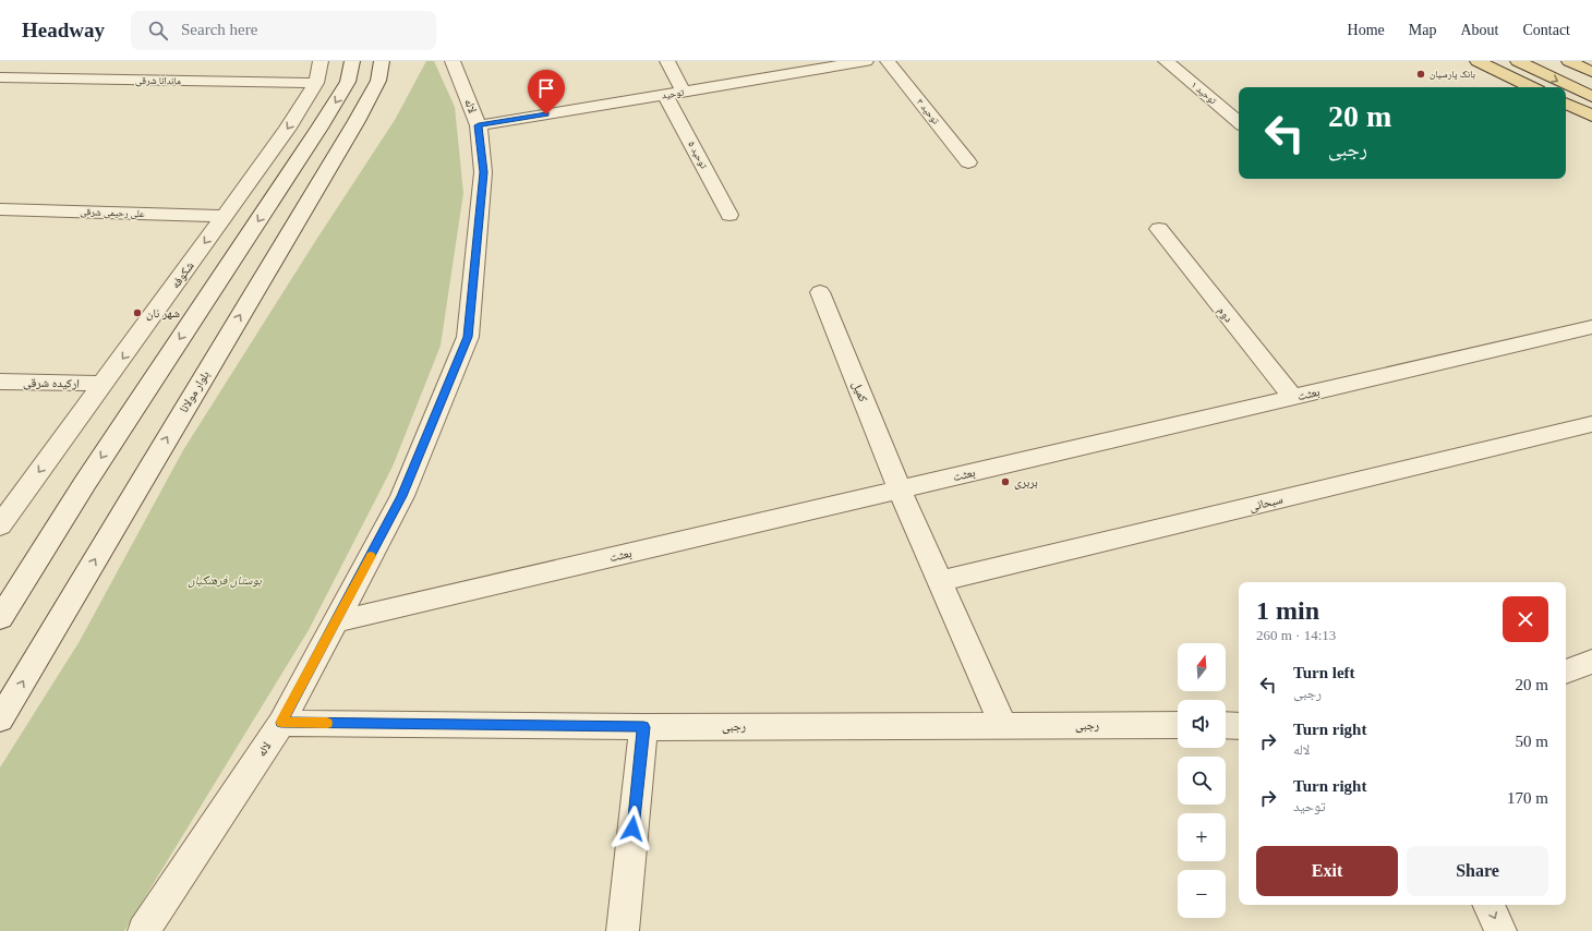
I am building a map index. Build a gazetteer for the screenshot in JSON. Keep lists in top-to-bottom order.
{
  "streets": {
    "street": [
      "ماندانا شرقی",
      "توحید ۱",
      "توحید",
      "لاله",
      "توحید ۳",
      "توحید ۵",
      "علی رحیمی شرقی",
      "شکوفه",
      "دوم",
      "ارکیده شرقی",
      "بلوار مولانا",
      "کمیل",
      "بعثت",
      "سبحانی",
      "رجبی"
    ]
  },
  "crossings": [
    ["ماندانا شرقی", "شکوفه"],
    ["توحید", "لاله"],
    ["توحید", "توحید ۵"],
    ["لاله", "بعثت"],
    ["لاله", "رجبی"],
    ["علی رحیمی شرقی", "شکوفه"],
    ["شکوفه", "ارکیده شرقی"],
    ["دوم", "بعثت"],
    ["کمیل", "بعثت"],
    ["کمیل", "سبحانی"],
    ["کمیل", "رجبی"]
  ],
  "parks": ["بوستان فرهنگیان"],
  "places": ["بانک پارسیان", "شهر نان", "بربری"],
  "north": "top",
  "page": {
    "header": "Headway",
    "search": "Search here",
    "nav": [
      "Home",
      "Map",
      "About",
      "Contact"
    ],
    "turn": ["20 m", "رجبی"],
    "heading": ["1 min", "260 m · 14:13"],
    "map_buttons": ["+", "−"],
    "list": [
      {
        "name": "Turn left",
        "note": "رجبی",
        "value": "20 m"
      },
      {
        "name": "Turn right",
        "note": "لاله",
        "value": "50 m"
      },
      {
        "name": "Turn right",
        "note": "توحید",
        "value": "170 m"
      }
    ],
    "buttons": ["Exit", "Share"]
  }
}
